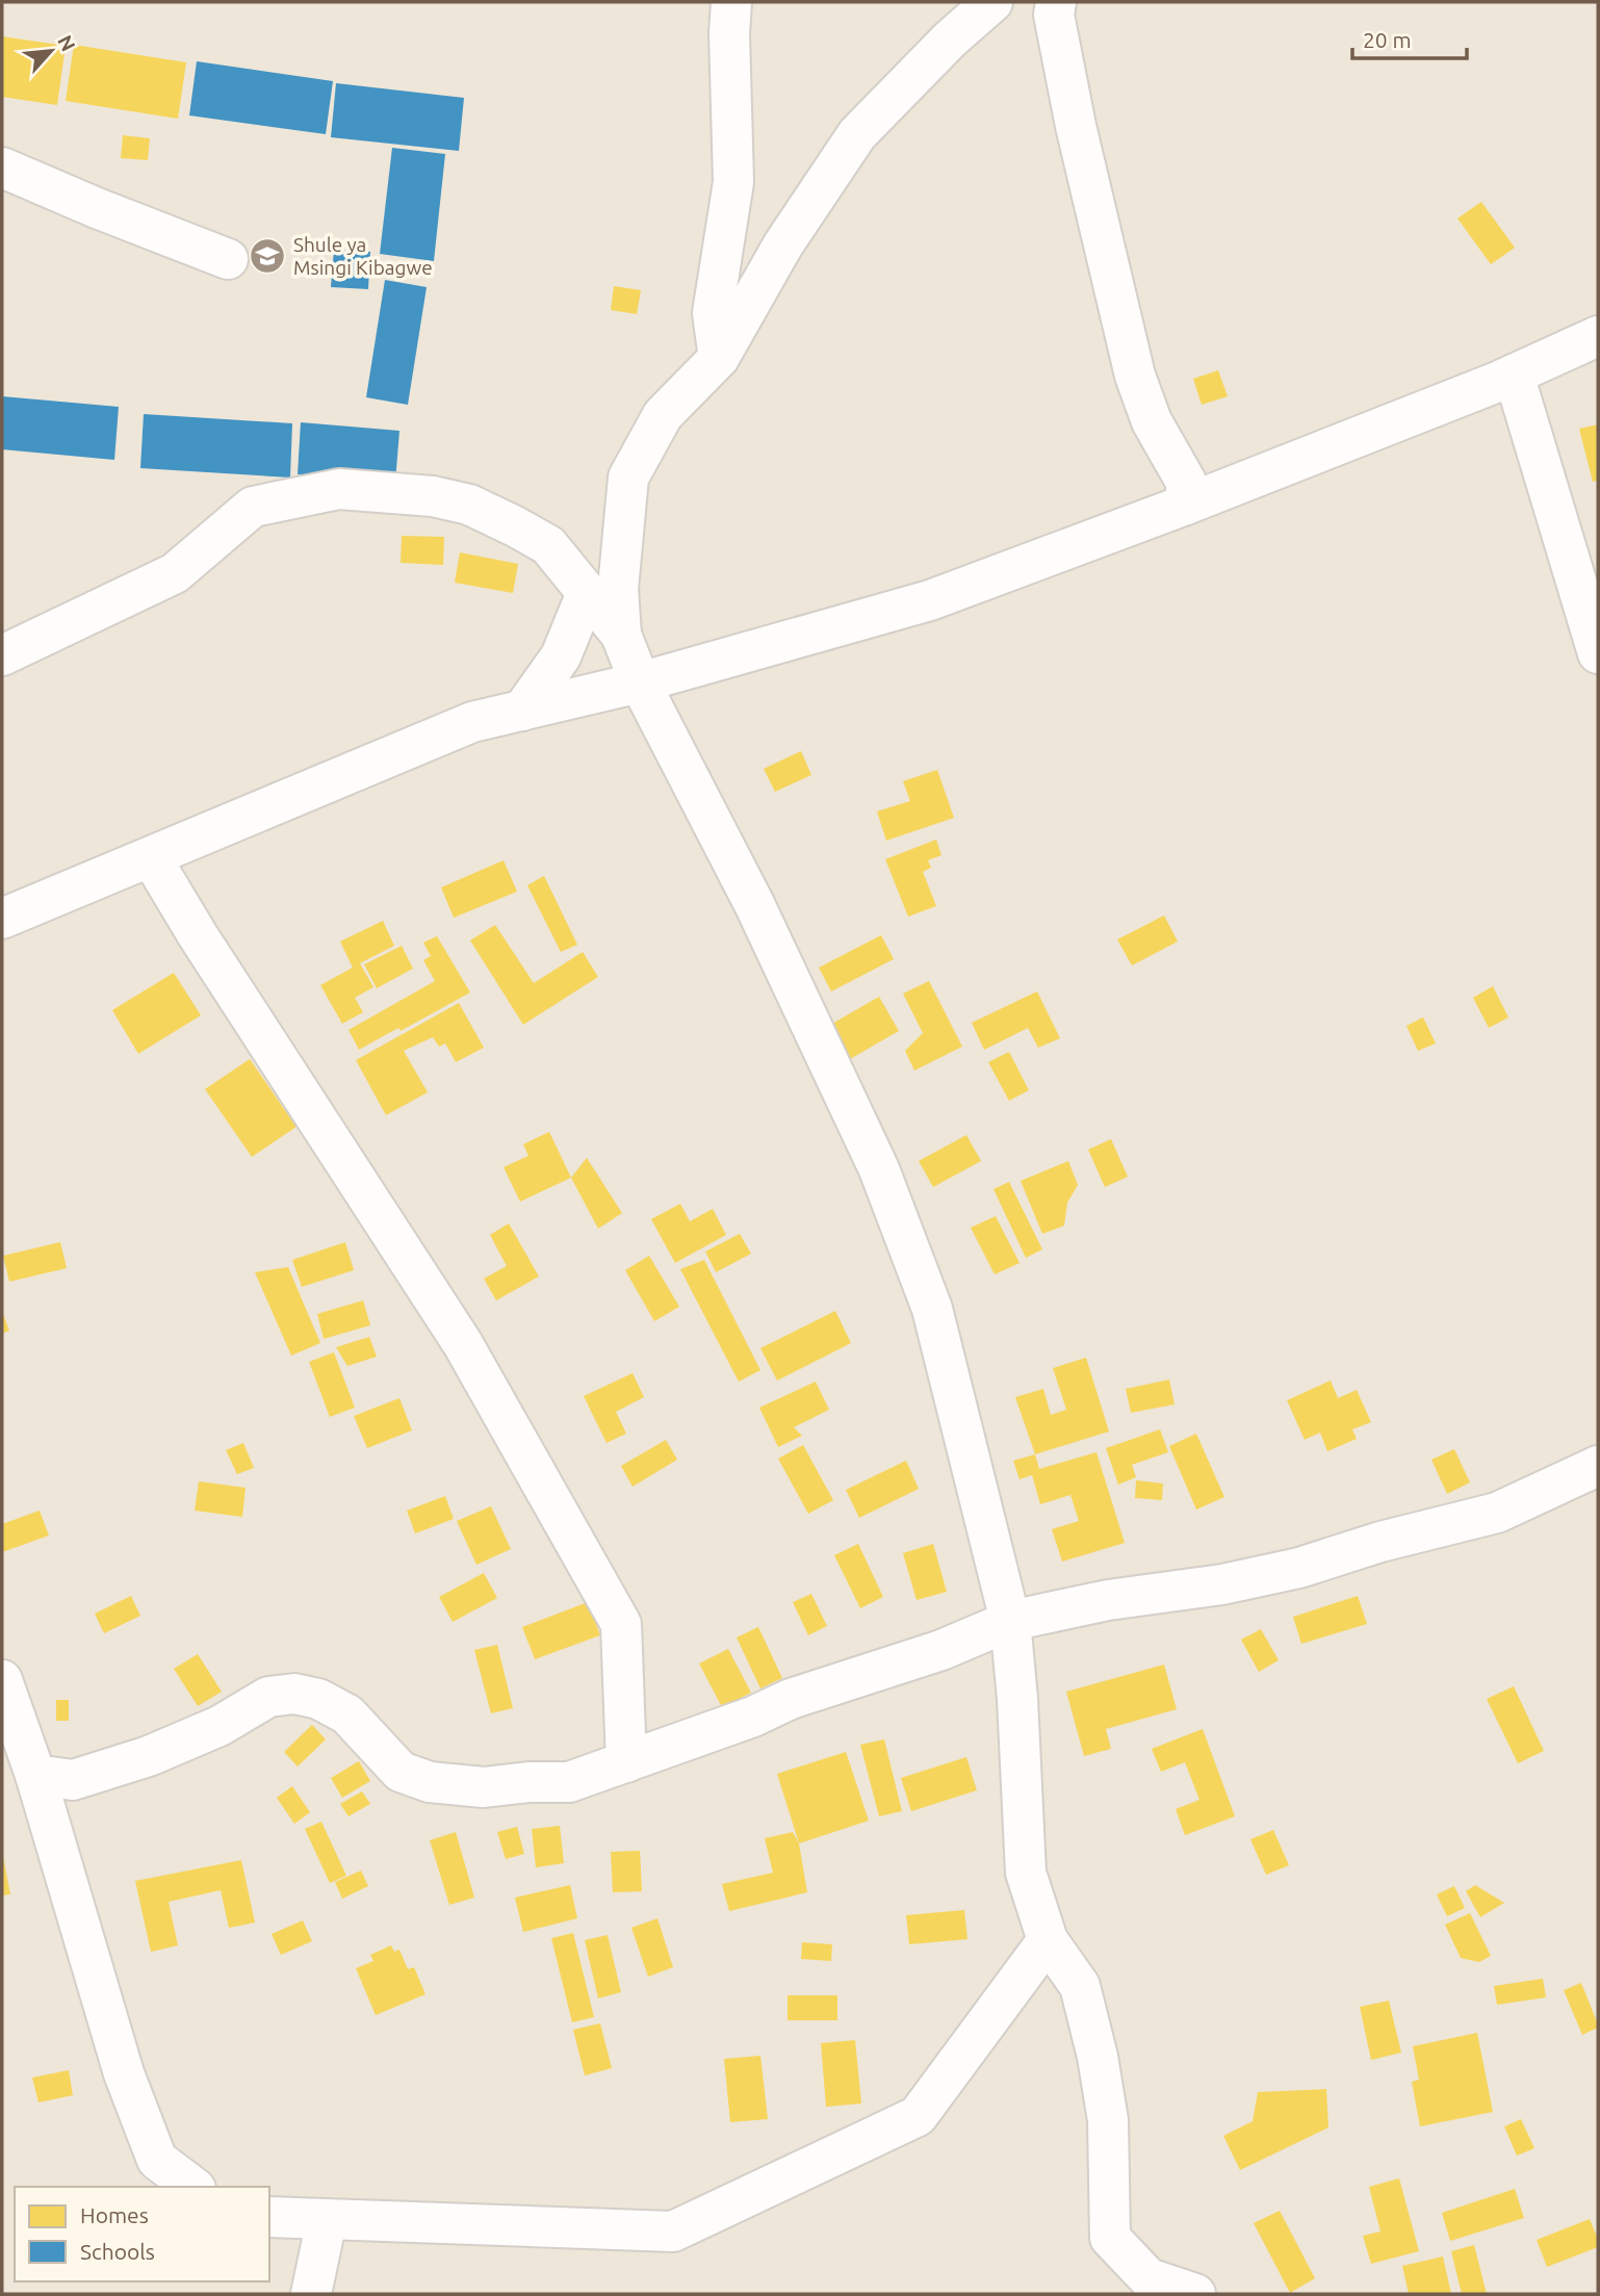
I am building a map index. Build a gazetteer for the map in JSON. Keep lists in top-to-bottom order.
{
  "places": {
    "school or university": ["Shule ya Msingi Kibagwe"]
  },
  "legend": ["Homes", "Schools"],
  "scale_bar": "20 m",
  "north": "top right"
}
